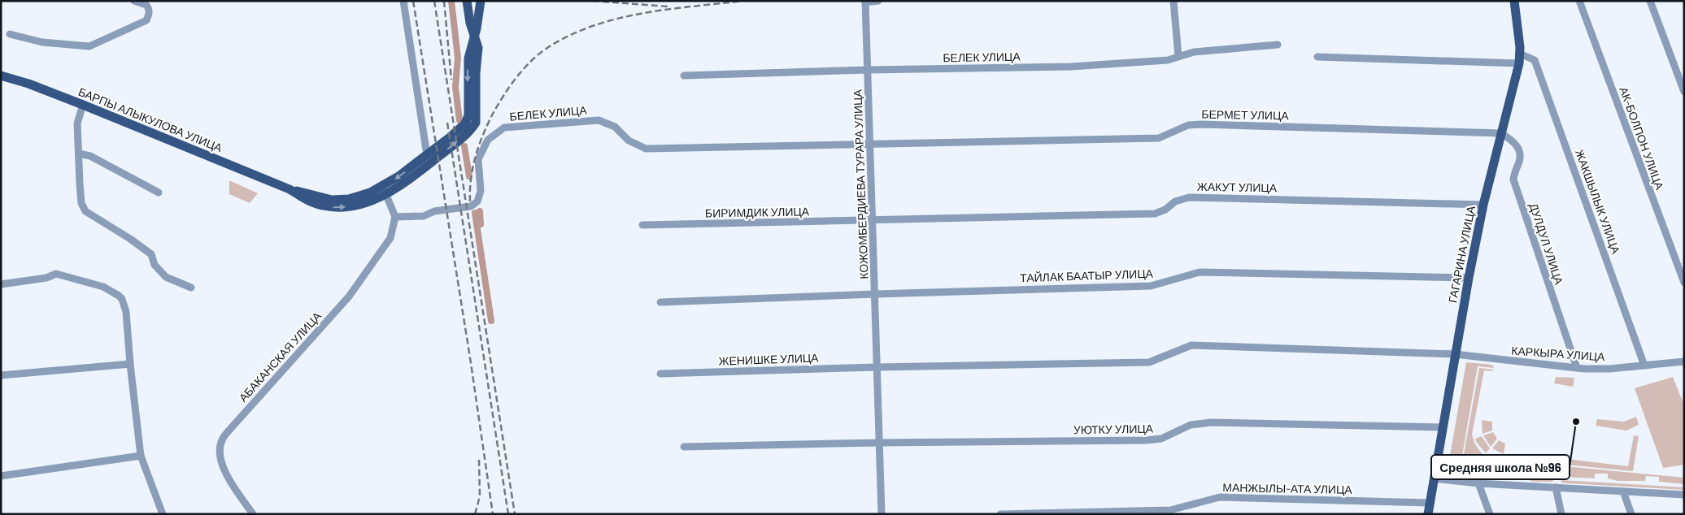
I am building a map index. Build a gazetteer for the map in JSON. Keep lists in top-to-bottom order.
{
  "streets": {
    "main road": ["БАРПЫ АЛЫКУЛОВА УЛИЦА", "ГАГАРИНА УЛИЦА"],
    "street": [
      "БЕЛЕК УЛИЦА",
      "БЕРМЕТ УЛИЦА",
      "АК-БОЛПОН УЛИЦА",
      "КОЖОМБЕРДИЕВА ТУРАРА УЛИЦА",
      "ЖАКУТ УЛИЦА",
      "ЖАКШЫЛЫК УЛИЦА",
      "БИРИМДИК УЛИЦА",
      "ДУЛДУЛ УЛИЦА",
      "ТАЙЛАК БААТЫР УЛИЦА",
      "КАРКЫРА УЛИЦА",
      "АБАКАНСКАЯ УЛИЦА",
      "ЖЕНИШКЕ УЛИЦА",
      "УЮТКУ УЛИЦА",
      "МАНЖЫЛЫ-АТА УЛИЦА"
    ]
  },
  "crossings": [
    ["БЕЛЕК УЛИЦА", "БЕРМЕТ УЛИЦА"],
    ["БЕЛЕК УЛИЦА", "КОЖОМБЕРДИЕВА ТУРАРА УЛИЦА"],
    ["БЕЛЕК УЛИЦА", "АБАКАНСКАЯ УЛИЦА"],
    ["БЕРМЕТ УЛИЦА", "КОЖОМБЕРДИЕВА ТУРАРА УЛИЦА"],
    ["БЕРМЕТ УЛИЦА", "ДУЛДУЛ УЛИЦА"],
    ["БЕРМЕТ УЛИЦА", "ГАГАРИНА УЛИЦА"],
    ["КОЖОМБЕРДИЕВА ТУРАРА УЛИЦА", "ЖАКУТ УЛИЦА"],
    ["КОЖОМБЕРДИЕВА ТУРАРА УЛИЦА", "БИРИМДИК УЛИЦА"],
    ["КОЖОМБЕРДИЕВА ТУРАРА УЛИЦА", "ТАЙЛАК БААТЫР УЛИЦА"],
    ["КОЖОМБЕРДИЕВА ТУРАРА УЛИЦА", "КАРКЫРА УЛИЦА"],
    ["КОЖОМБЕРДИЕВА ТУРАРА УЛИЦА", "ЖЕНИШКЕ УЛИЦА"],
    ["КОЖОМБЕРДИЕВА ТУРАРА УЛИЦА", "УЮТКУ УЛИЦА"],
    ["ЖАКУТ УЛИЦА", "БИРИМДИК УЛИЦА"],
    ["ЖАКУТ УЛИЦА", "ГАГАРИНА УЛИЦА"],
    ["ЖАКШЫЛЫК УЛИЦА", "ГАГАРИНА УЛИЦА"],
    ["ЖАКШЫЛЫК УЛИЦА", "КАРКЫРА УЛИЦА"],
    ["ДУЛДУЛ УЛИЦА", "ГАГАРИНА УЛИЦА"],
    ["ДУЛДУЛ УЛИЦА", "КАРКЫРА УЛИЦА"],
    ["ГАГАРИНА УЛИЦА", "ТАЙЛАК БААТЫР УЛИЦА"],
    ["ГАГАРИНА УЛИЦА", "КАРКЫРА УЛИЦА"],
    ["ГАГАРИНА УЛИЦА", "УЮТКУ УЛИЦА"],
    ["ГАГАРИНА УЛИЦА", "МАНЖЫЛЫ-АТА УЛИЦА"],
    ["КАРКЫРА УЛИЦА", "ЖЕНИШКЕ УЛИЦА"]
  ],
  "places": ["Средняя школа №96"]
}
